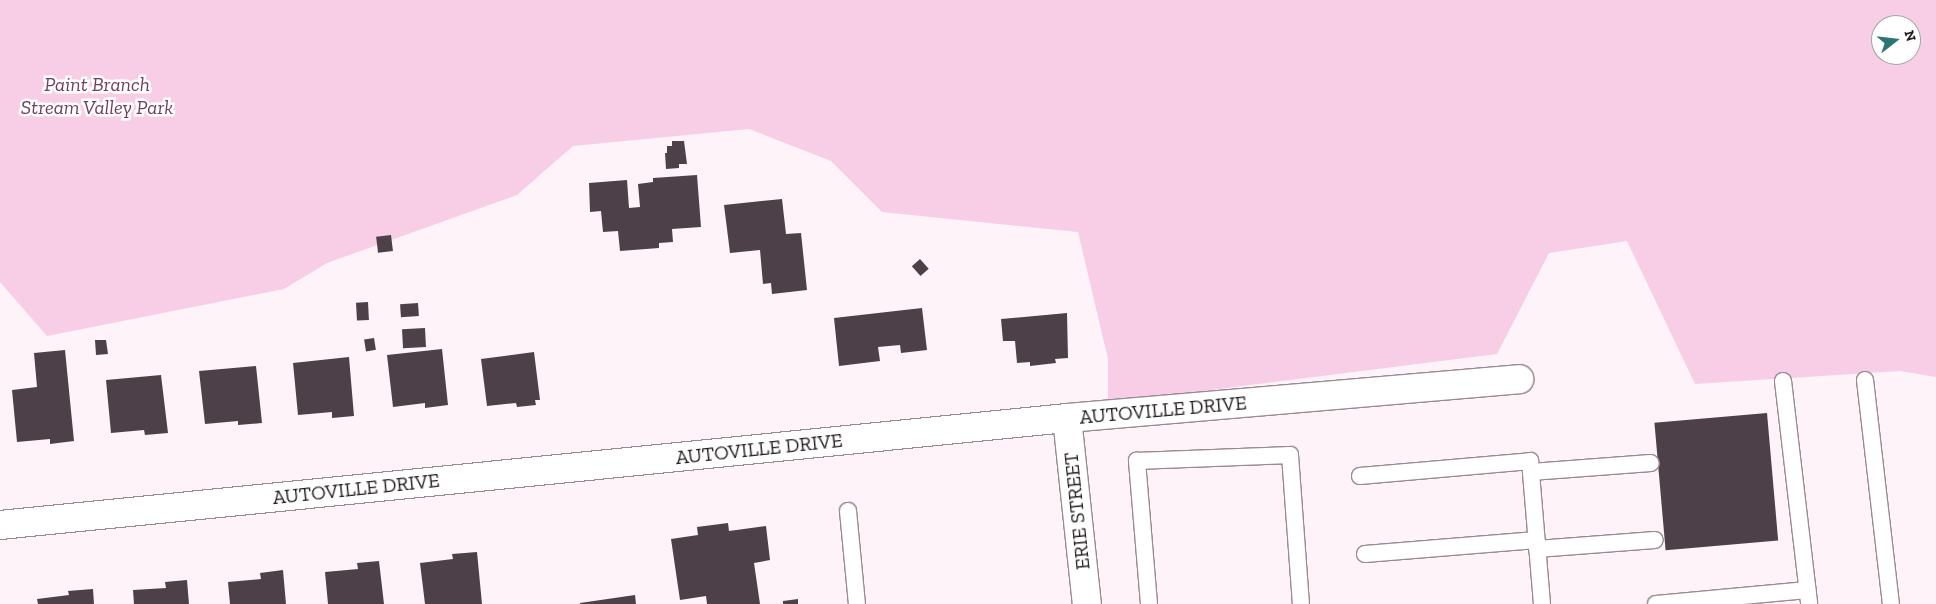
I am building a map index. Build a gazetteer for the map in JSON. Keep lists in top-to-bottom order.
{
  "streets": {
    "street": ["AUTOVILLE DRIVE", "ERIE STREET"]
  },
  "crossings": [
    ["AUTOVILLE DRIVE", "ERIE STREET"]
  ],
  "parks": ["Paint Branch Stream Valley Park"],
  "north": "right"
}
